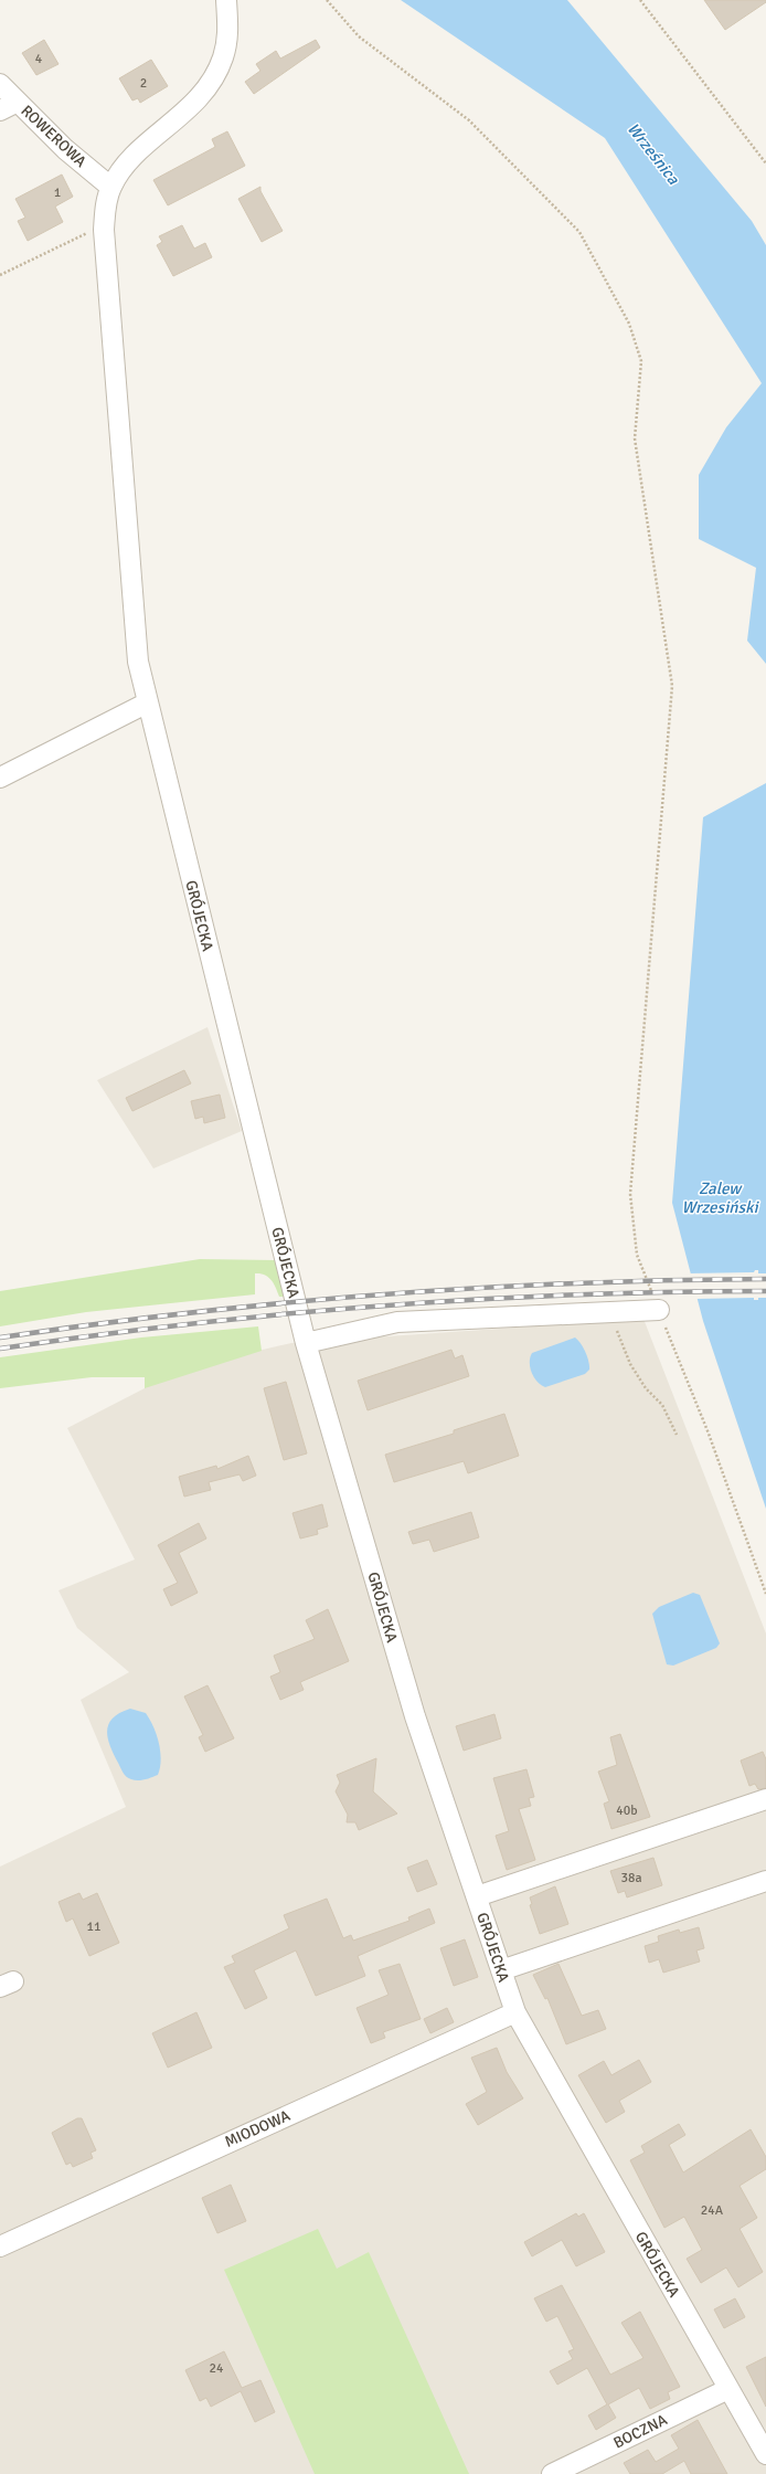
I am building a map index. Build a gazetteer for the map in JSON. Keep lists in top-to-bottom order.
{
  "streets": {
    "street": [
      "ROWEROWA",
      "GRÓJECKA",
      "MIODOWA",
      "BOCZNA"
    ]
  },
  "crossings": [
    ["ROWEROWA", "GRÓJECKA"],
    ["GRÓJECKA", "MIODOWA"],
    ["GRÓJECKA", "BOCZNA"]
  ],
  "water": ["Wrześnica", "Zalew Wrzesiński"],
  "house_numbers": [
    "4",
    "2",
    "1",
    "40b",
    "38a",
    "11",
    "24A",
    "24"
  ]
}
